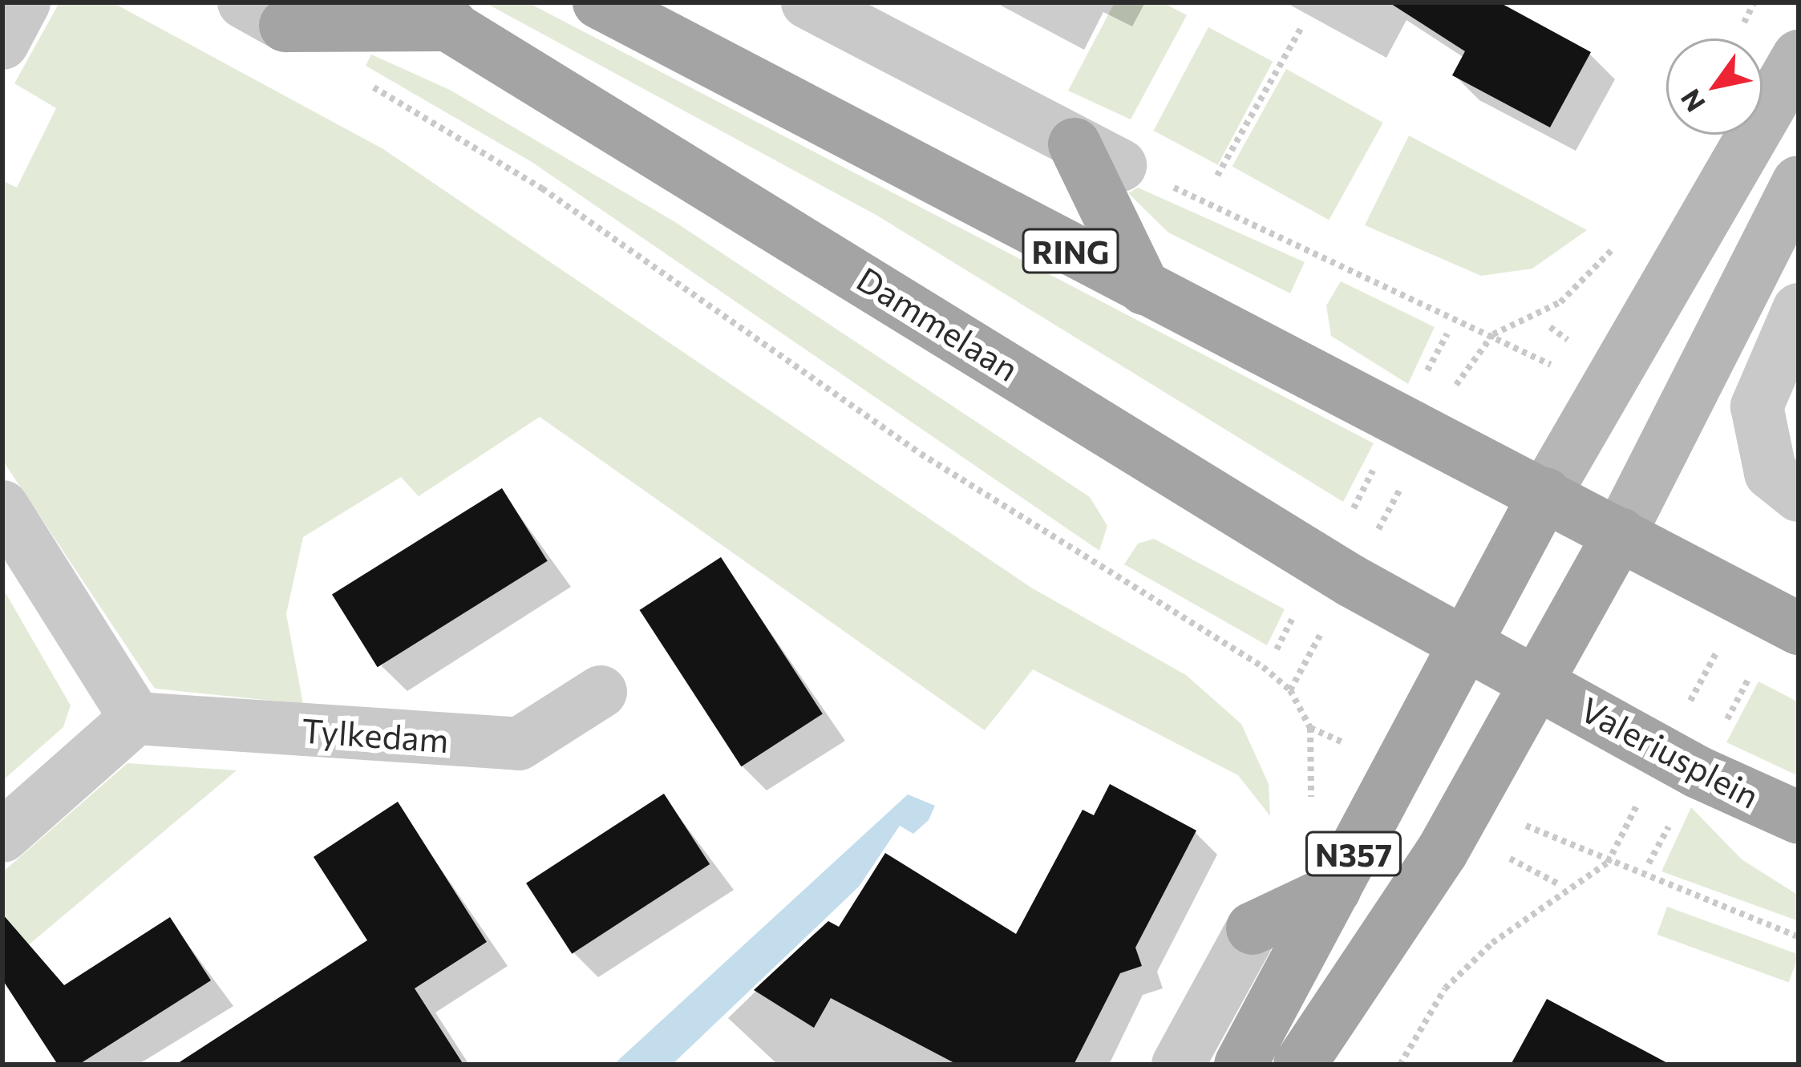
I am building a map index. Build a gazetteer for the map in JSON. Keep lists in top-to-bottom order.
{
  "streets": {
    "main road": [
      "RING",
      "Dammelaan",
      "Valeriusplein",
      "N357"
    ],
    "street": ["Tylkedam"]
  },
  "crossings": [
    ["RING", "Valeriusplein"],
    ["RING", "N357"],
    ["Dammelaan", "Valeriusplein"],
    ["Dammelaan", "N357"],
    ["Valeriusplein", "N357"]
  ],
  "north": "bottom left"
}
